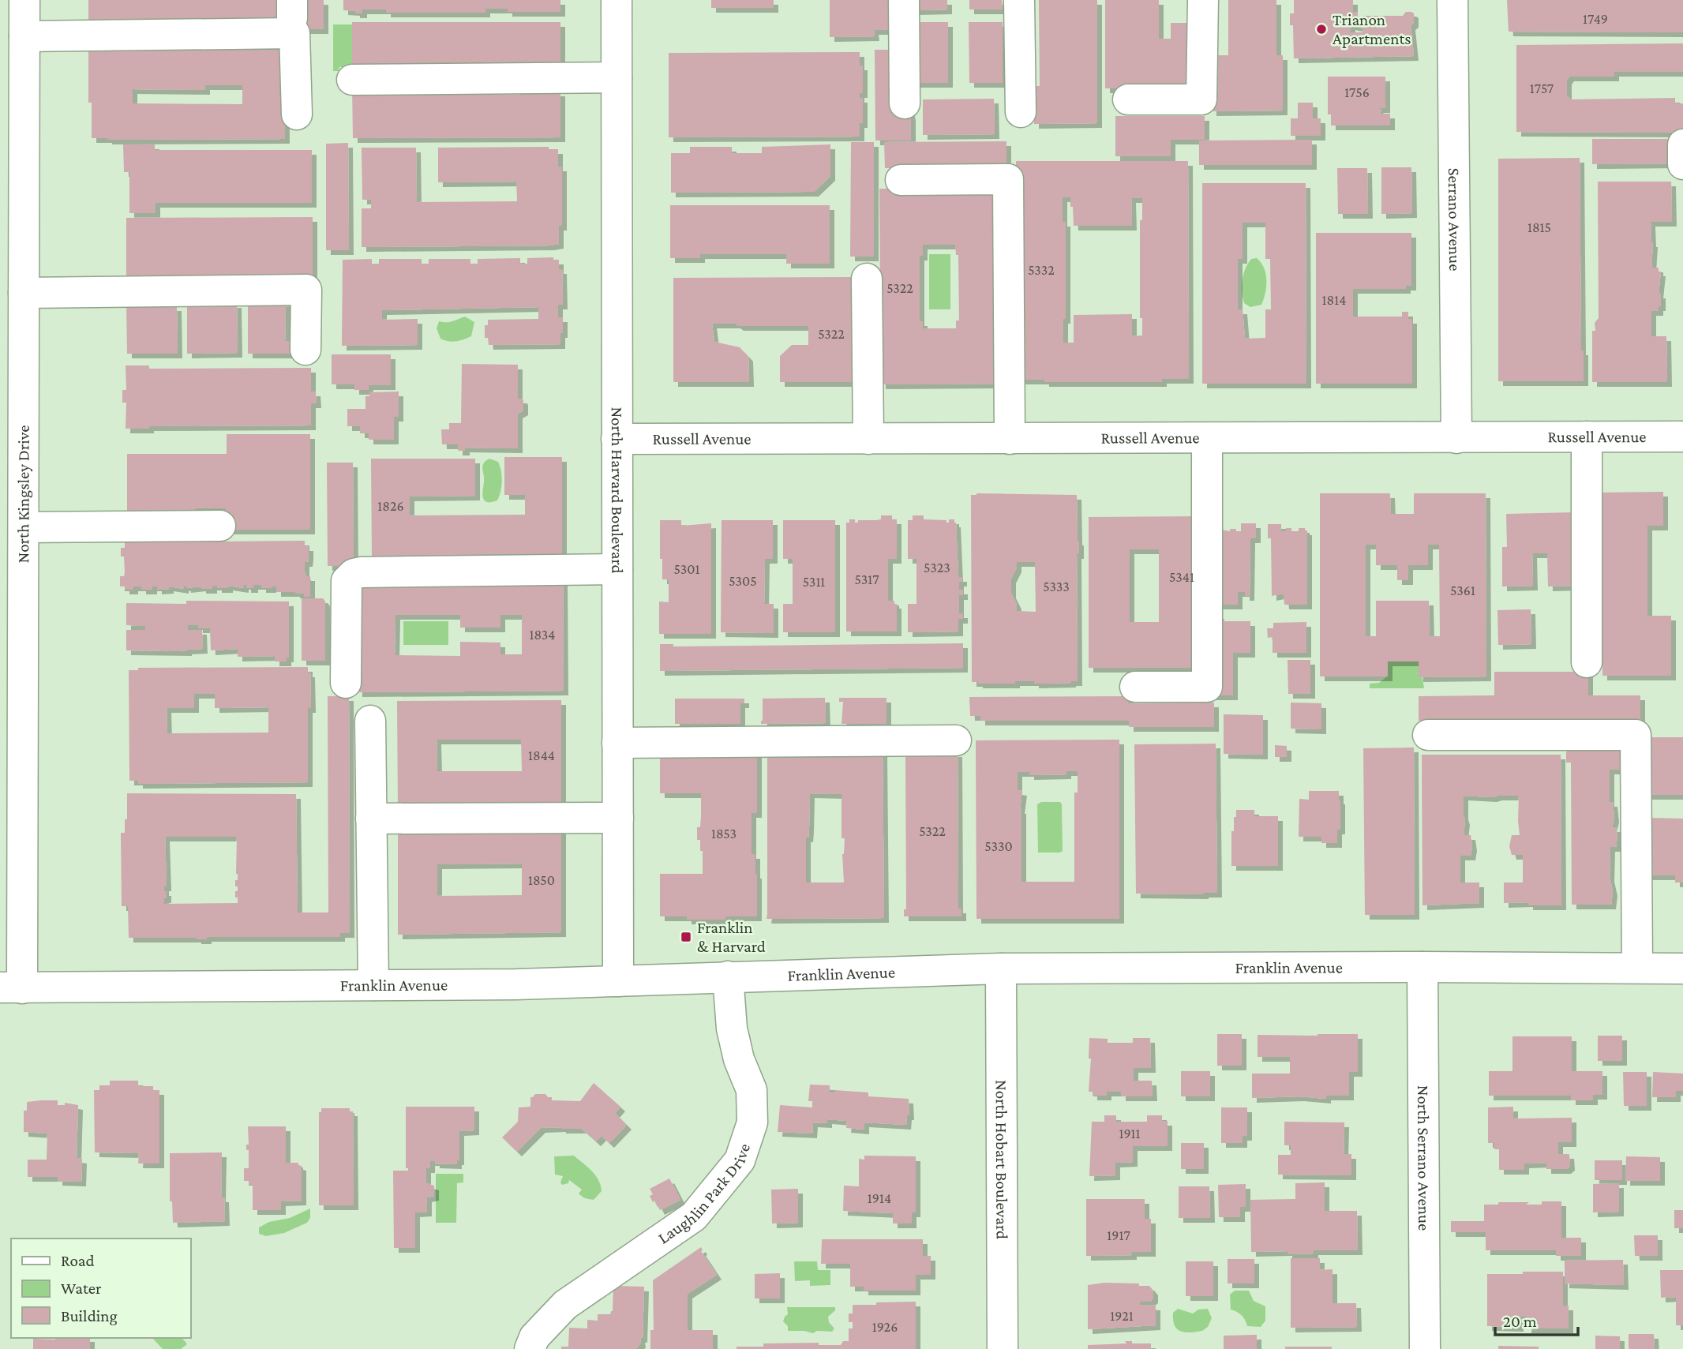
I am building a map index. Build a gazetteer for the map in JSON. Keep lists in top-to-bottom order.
{
  "streets": {
    "street": [
      "Serrano Avenue",
      "Russell Avenue",
      "North Harvard Boulevard",
      "North Kingsley Drive",
      "Franklin Avenue",
      "North Serrano Avenue",
      "North Hobart Boulevard",
      "Laughlin Park Drive"
    ]
  },
  "crossings": [
    ["Serrano Avenue", "Russell Avenue"],
    ["Russell Avenue", "North Harvard Boulevard"],
    ["North Harvard Boulevard", "Franklin Avenue"],
    ["North Kingsley Drive", "Franklin Avenue"],
    ["Franklin Avenue", "North Serrano Avenue"],
    ["Franklin Avenue", "North Hobart Boulevard"],
    ["Franklin Avenue", "Laughlin Park Drive"]
  ],
  "places": {
    "other": ["Trianon Apartments"],
    "transit": ["Franklin & Harvard"]
  },
  "house_numbers": [
    "1749",
    "1757",
    "1756",
    "1815",
    "5332",
    "5322",
    "1814",
    "5322",
    "1826",
    "5323",
    "5301",
    "5341",
    "5317",
    "5305",
    "5311",
    "5333",
    "5361",
    "1834",
    "1844",
    "5322",
    "1853",
    "5330",
    "1850",
    "1911",
    "1914",
    "1917",
    "1921",
    "1926"
  ],
  "legend": ["Road", "Water", "Building"],
  "scale_bar": "20 m"
}
